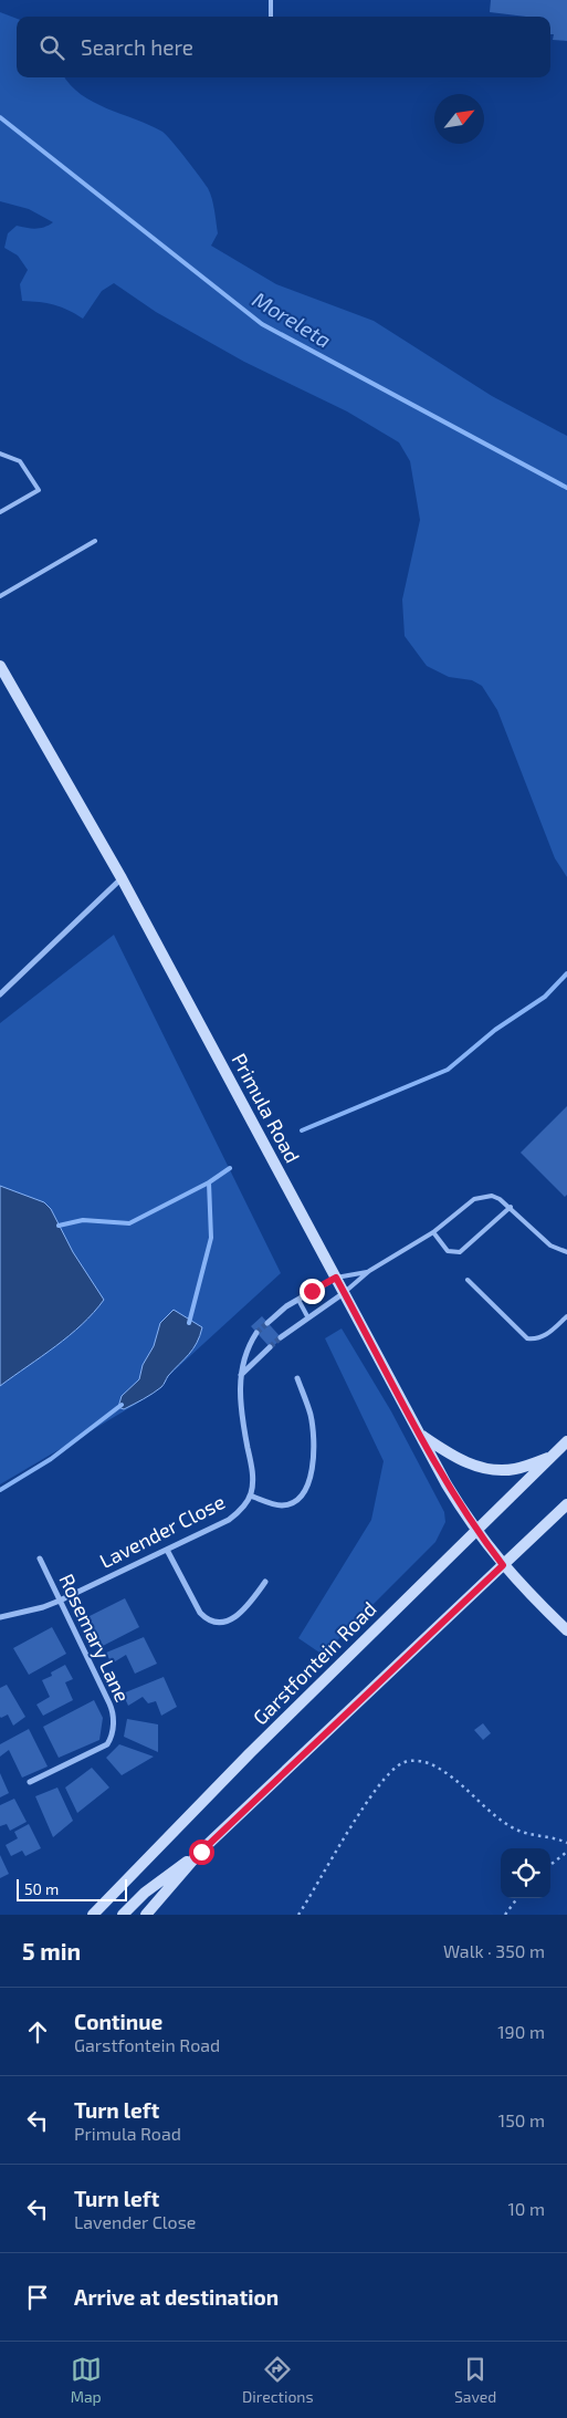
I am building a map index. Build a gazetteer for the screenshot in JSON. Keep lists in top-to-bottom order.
{
  "streets": {
    "main road": ["Primula Road", "Garstfontein Road"],
    "street": ["Lavender Close", "Rosemary Lane"]
  },
  "crossings": [
    ["Primula Road", "Garstfontein Road"],
    ["Lavender Close", "Rosemary Lane"]
  ],
  "water": ["Moreleta"],
  "scale_bar": "50 m",
  "north": "top right",
  "page": {
    "search": "Search here",
    "scale": "50 m",
    "heading": ["5 min", "Walk · 350 m"],
    "list": [
      ["Continue", "Garstfontein Road", "190 m"],
      ["Turn left", "Primula Road", "150 m"],
      ["Turn left", "Lavender Close", "10 m"],
      "Arrive at destination"
    ],
    "nav": ["Map", "Directions", "Saved"]
  }
}
